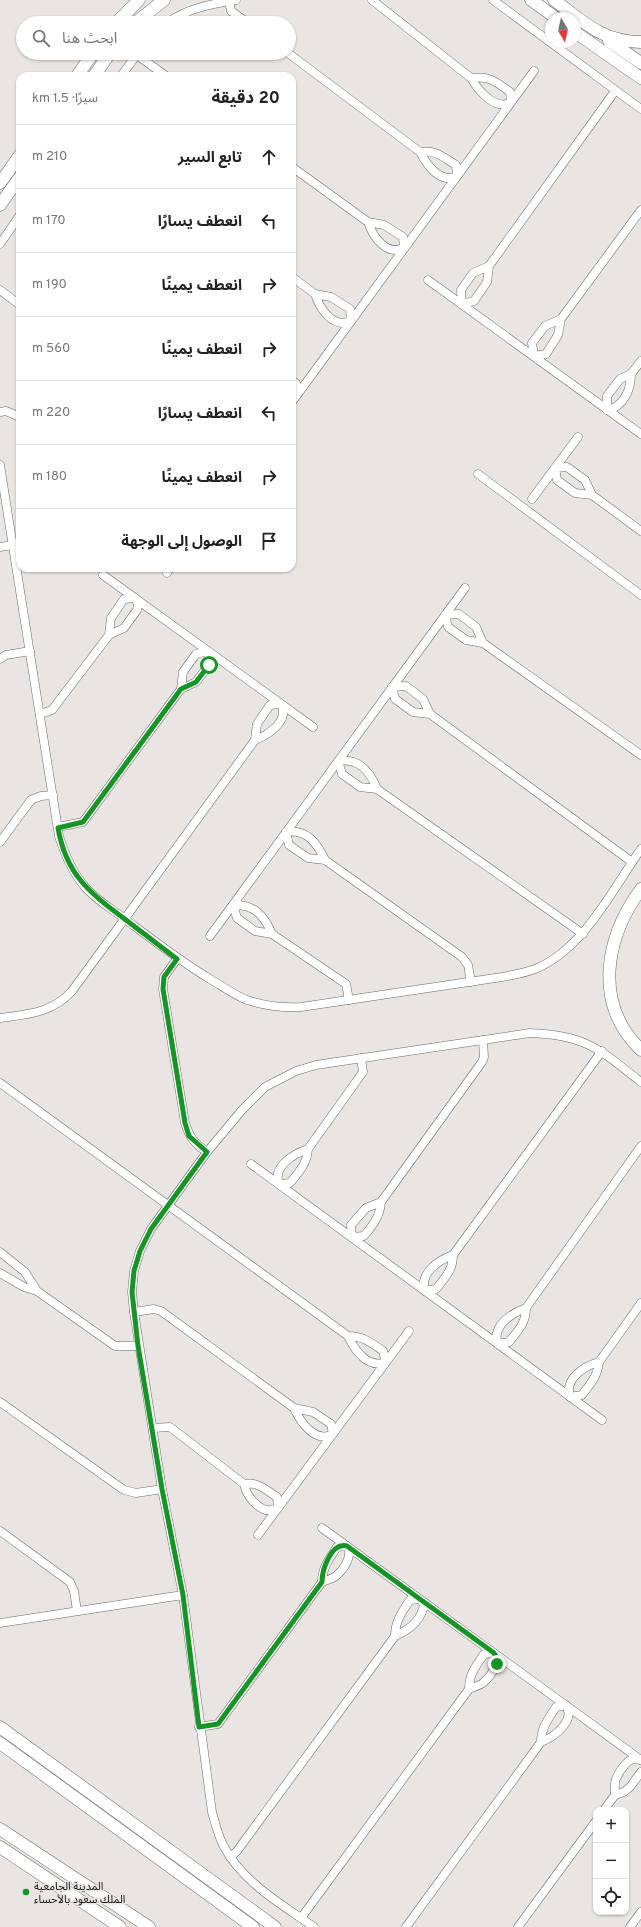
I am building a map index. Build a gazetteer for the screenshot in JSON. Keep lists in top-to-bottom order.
{
  "places": ["المدينة الجامعية الملك سعود بالأحساء"],
  "north": "bottom",
  "page": {
    "search": "ابحث هنا",
    "heading": ["20 دقيقة", "سيرًا · 1.5 km"],
    "list": [
      ["تابع السير", "210 m"],
      ["انعطف يسارًا", "170 m"],
      ["انعطف يمينًا", "190 m"],
      ["انعطف يمينًا", "560 m"],
      ["انعطف يسارًا", "220 m"],
      ["انعطف يمينًا", "180 m"],
      "الوصول إلى الوجهة"
    ],
    "map_buttons": ["+", "−"]
  }
}
